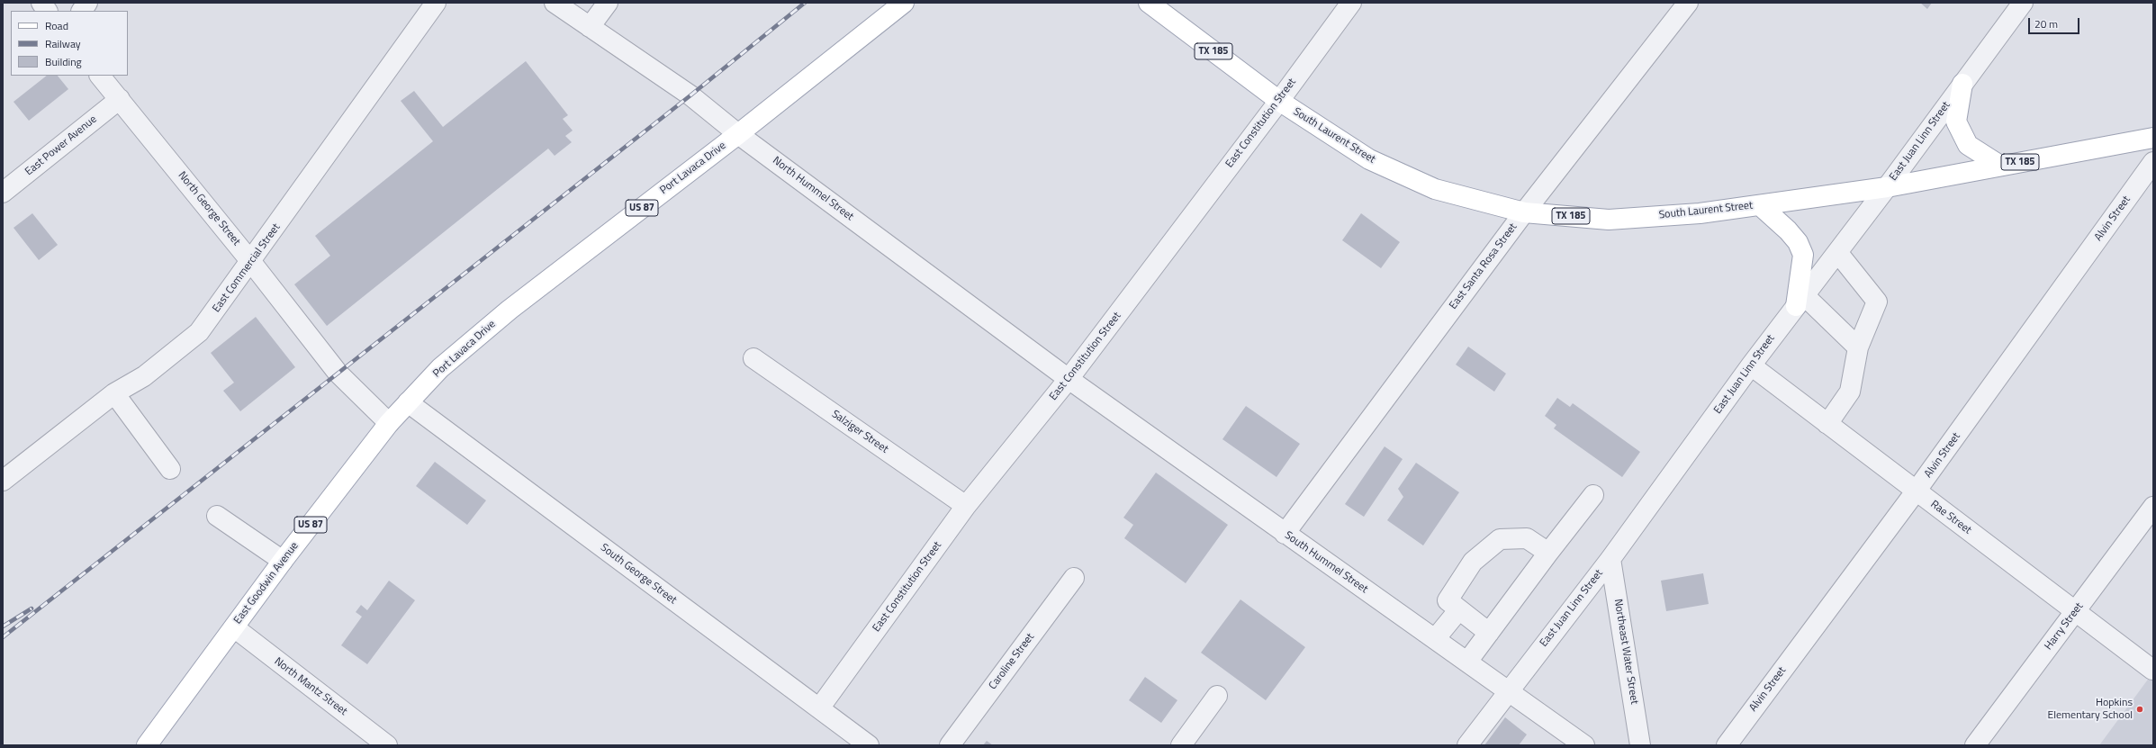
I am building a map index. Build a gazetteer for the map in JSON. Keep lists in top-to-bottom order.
{
  "streets": {
    "main road": [
      "TX 185",
      "South Laurent Street",
      "Port Lavaca Drive",
      "US 87",
      "East Goodwin Avenue"
    ],
    "street": [
      "East Constitution Street",
      "East Juan Linn Street",
      "East Power Avenue",
      "North Hummel Street",
      "North George Street",
      "Alvin Street",
      "East Santa Rosa Street",
      "East Commercial Street",
      "Salziger Street",
      "Rae Street",
      "South Hummel Street",
      "South George Street",
      "Harry Street",
      "Northeast Water Street",
      "Caroline Street",
      "North Mantz Street"
    ]
  },
  "crossings": [
    ["TX 185", "East Constitution Street"],
    ["TX 185", "South Laurent Street"],
    ["East Constitution Street", "South Laurent Street"],
    ["East Constitution Street", "North Hummel Street"],
    ["East Constitution Street", "Salziger Street"],
    ["East Constitution Street", "South Hummel Street"],
    ["East Constitution Street", "South George Street"],
    ["South Laurent Street", "East Juan Linn Street"],
    ["South Laurent Street", "East Santa Rosa Street"],
    ["East Juan Linn Street", "Rae Street"],
    ["East Juan Linn Street", "South Hummel Street"],
    ["East Juan Linn Street", "Northeast Water Street"],
    ["East Power Avenue", "North George Street"],
    ["Port Lavaca Drive", "North Hummel Street"],
    ["Port Lavaca Drive", "North George Street"],
    ["Port Lavaca Drive", "South George Street"],
    ["Port Lavaca Drive", "East Goodwin Avenue"],
    ["North Hummel Street", "South Hummel Street"],
    ["North George Street", "East Commercial Street"],
    ["North George Street", "East Goodwin Avenue"],
    ["Alvin Street", "Rae Street"],
    ["East Santa Rosa Street", "South Hummel Street"],
    ["Rae Street", "Harry Street"],
    ["East Goodwin Avenue", "North Mantz Street"]
  ],
  "places": ["Hopkins Elementary School"],
  "legend": ["Road", "Railway", "Building"],
  "scale_bar": "20 m"
}
